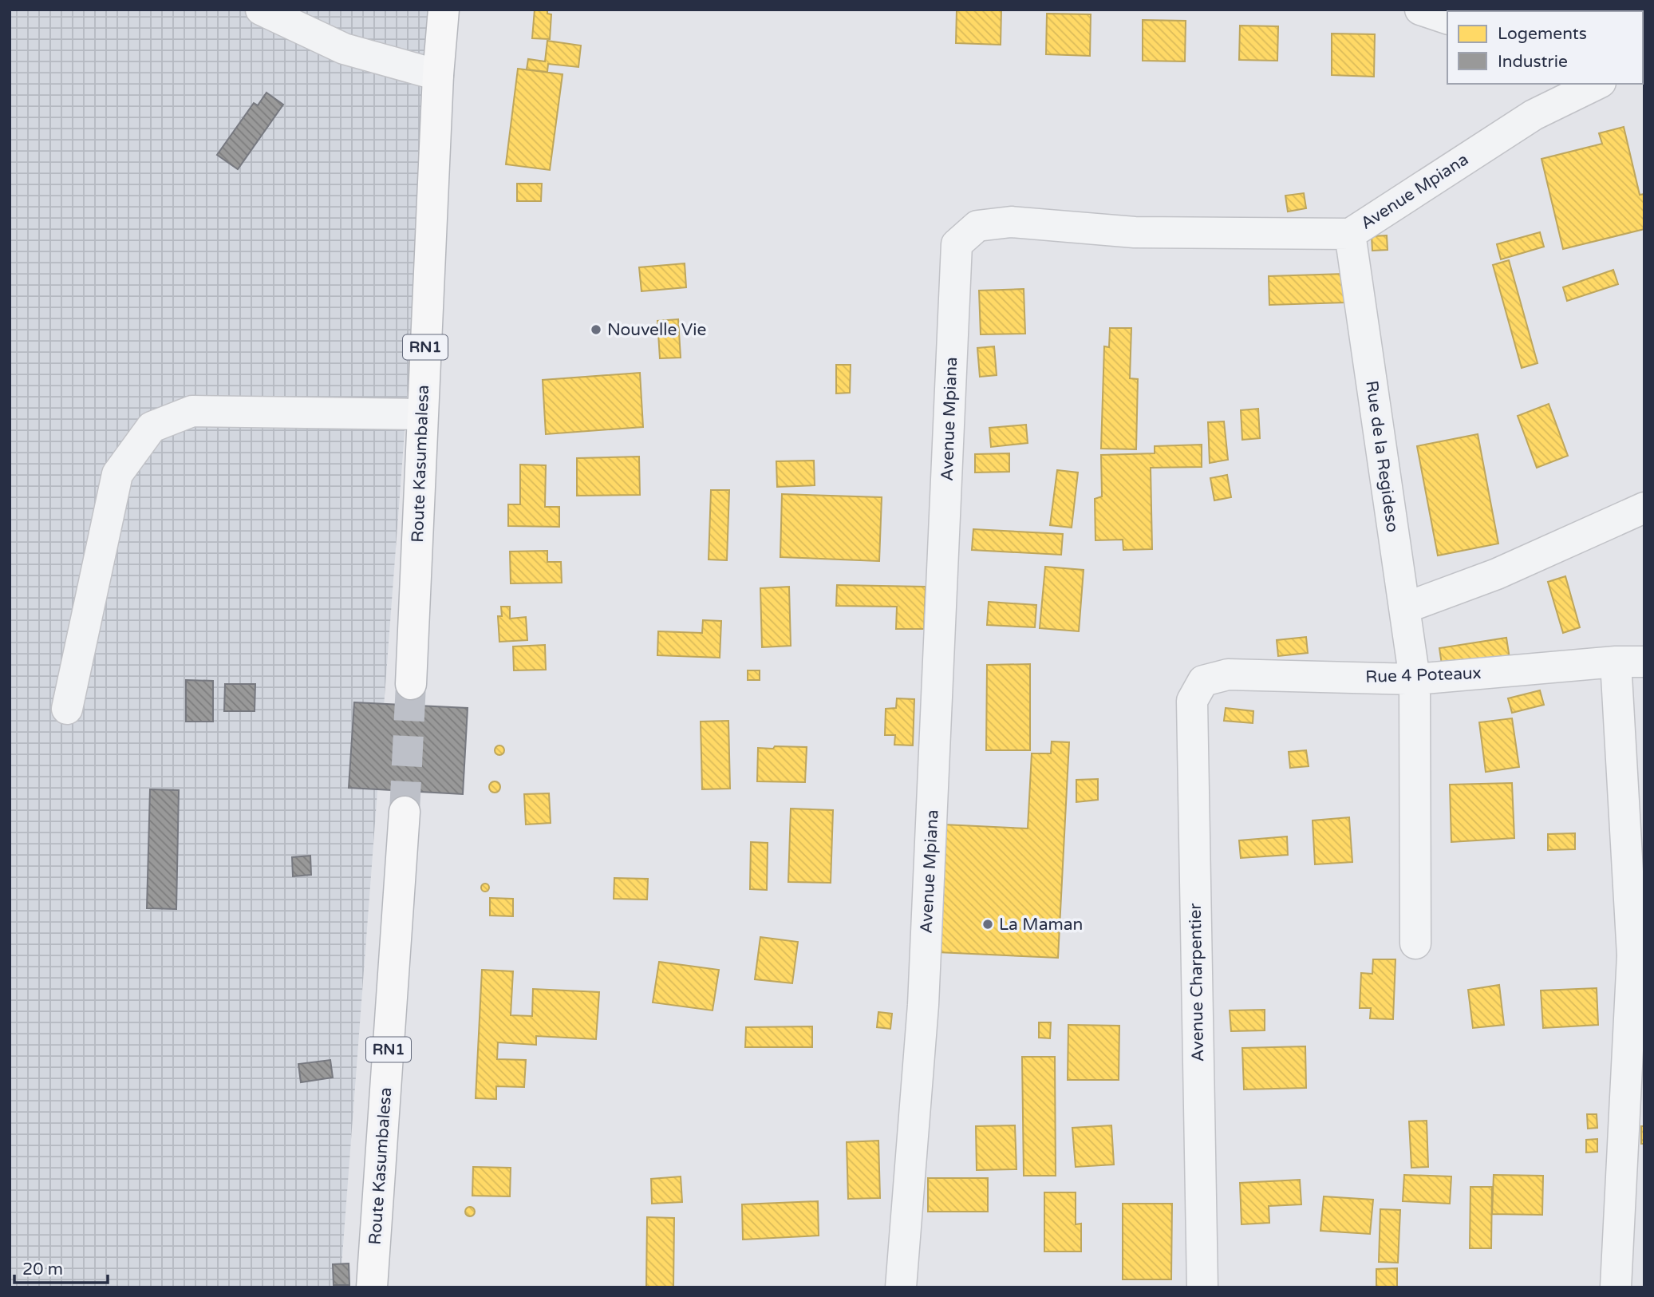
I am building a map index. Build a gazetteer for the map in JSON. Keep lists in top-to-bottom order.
{
  "streets": {
    "highway": ["RN1", "Route Kasumbalesa"],
    "street": [
      "Avenue Mpiana",
      "Rue de la Regideso",
      "Rue 4 Poteaux",
      "Avenue Charpentier"
    ]
  },
  "crossings": [
    ["Avenue Mpiana", "Rue de la Regideso"],
    ["Rue de la Regideso", "Rue 4 Poteaux"],
    ["Rue 4 Poteaux", "Avenue Charpentier"]
  ],
  "places": ["Nouvelle Vie", "La Maman"],
  "legend": ["Logements", "Industrie"],
  "scale_bar": "20 m"
}
